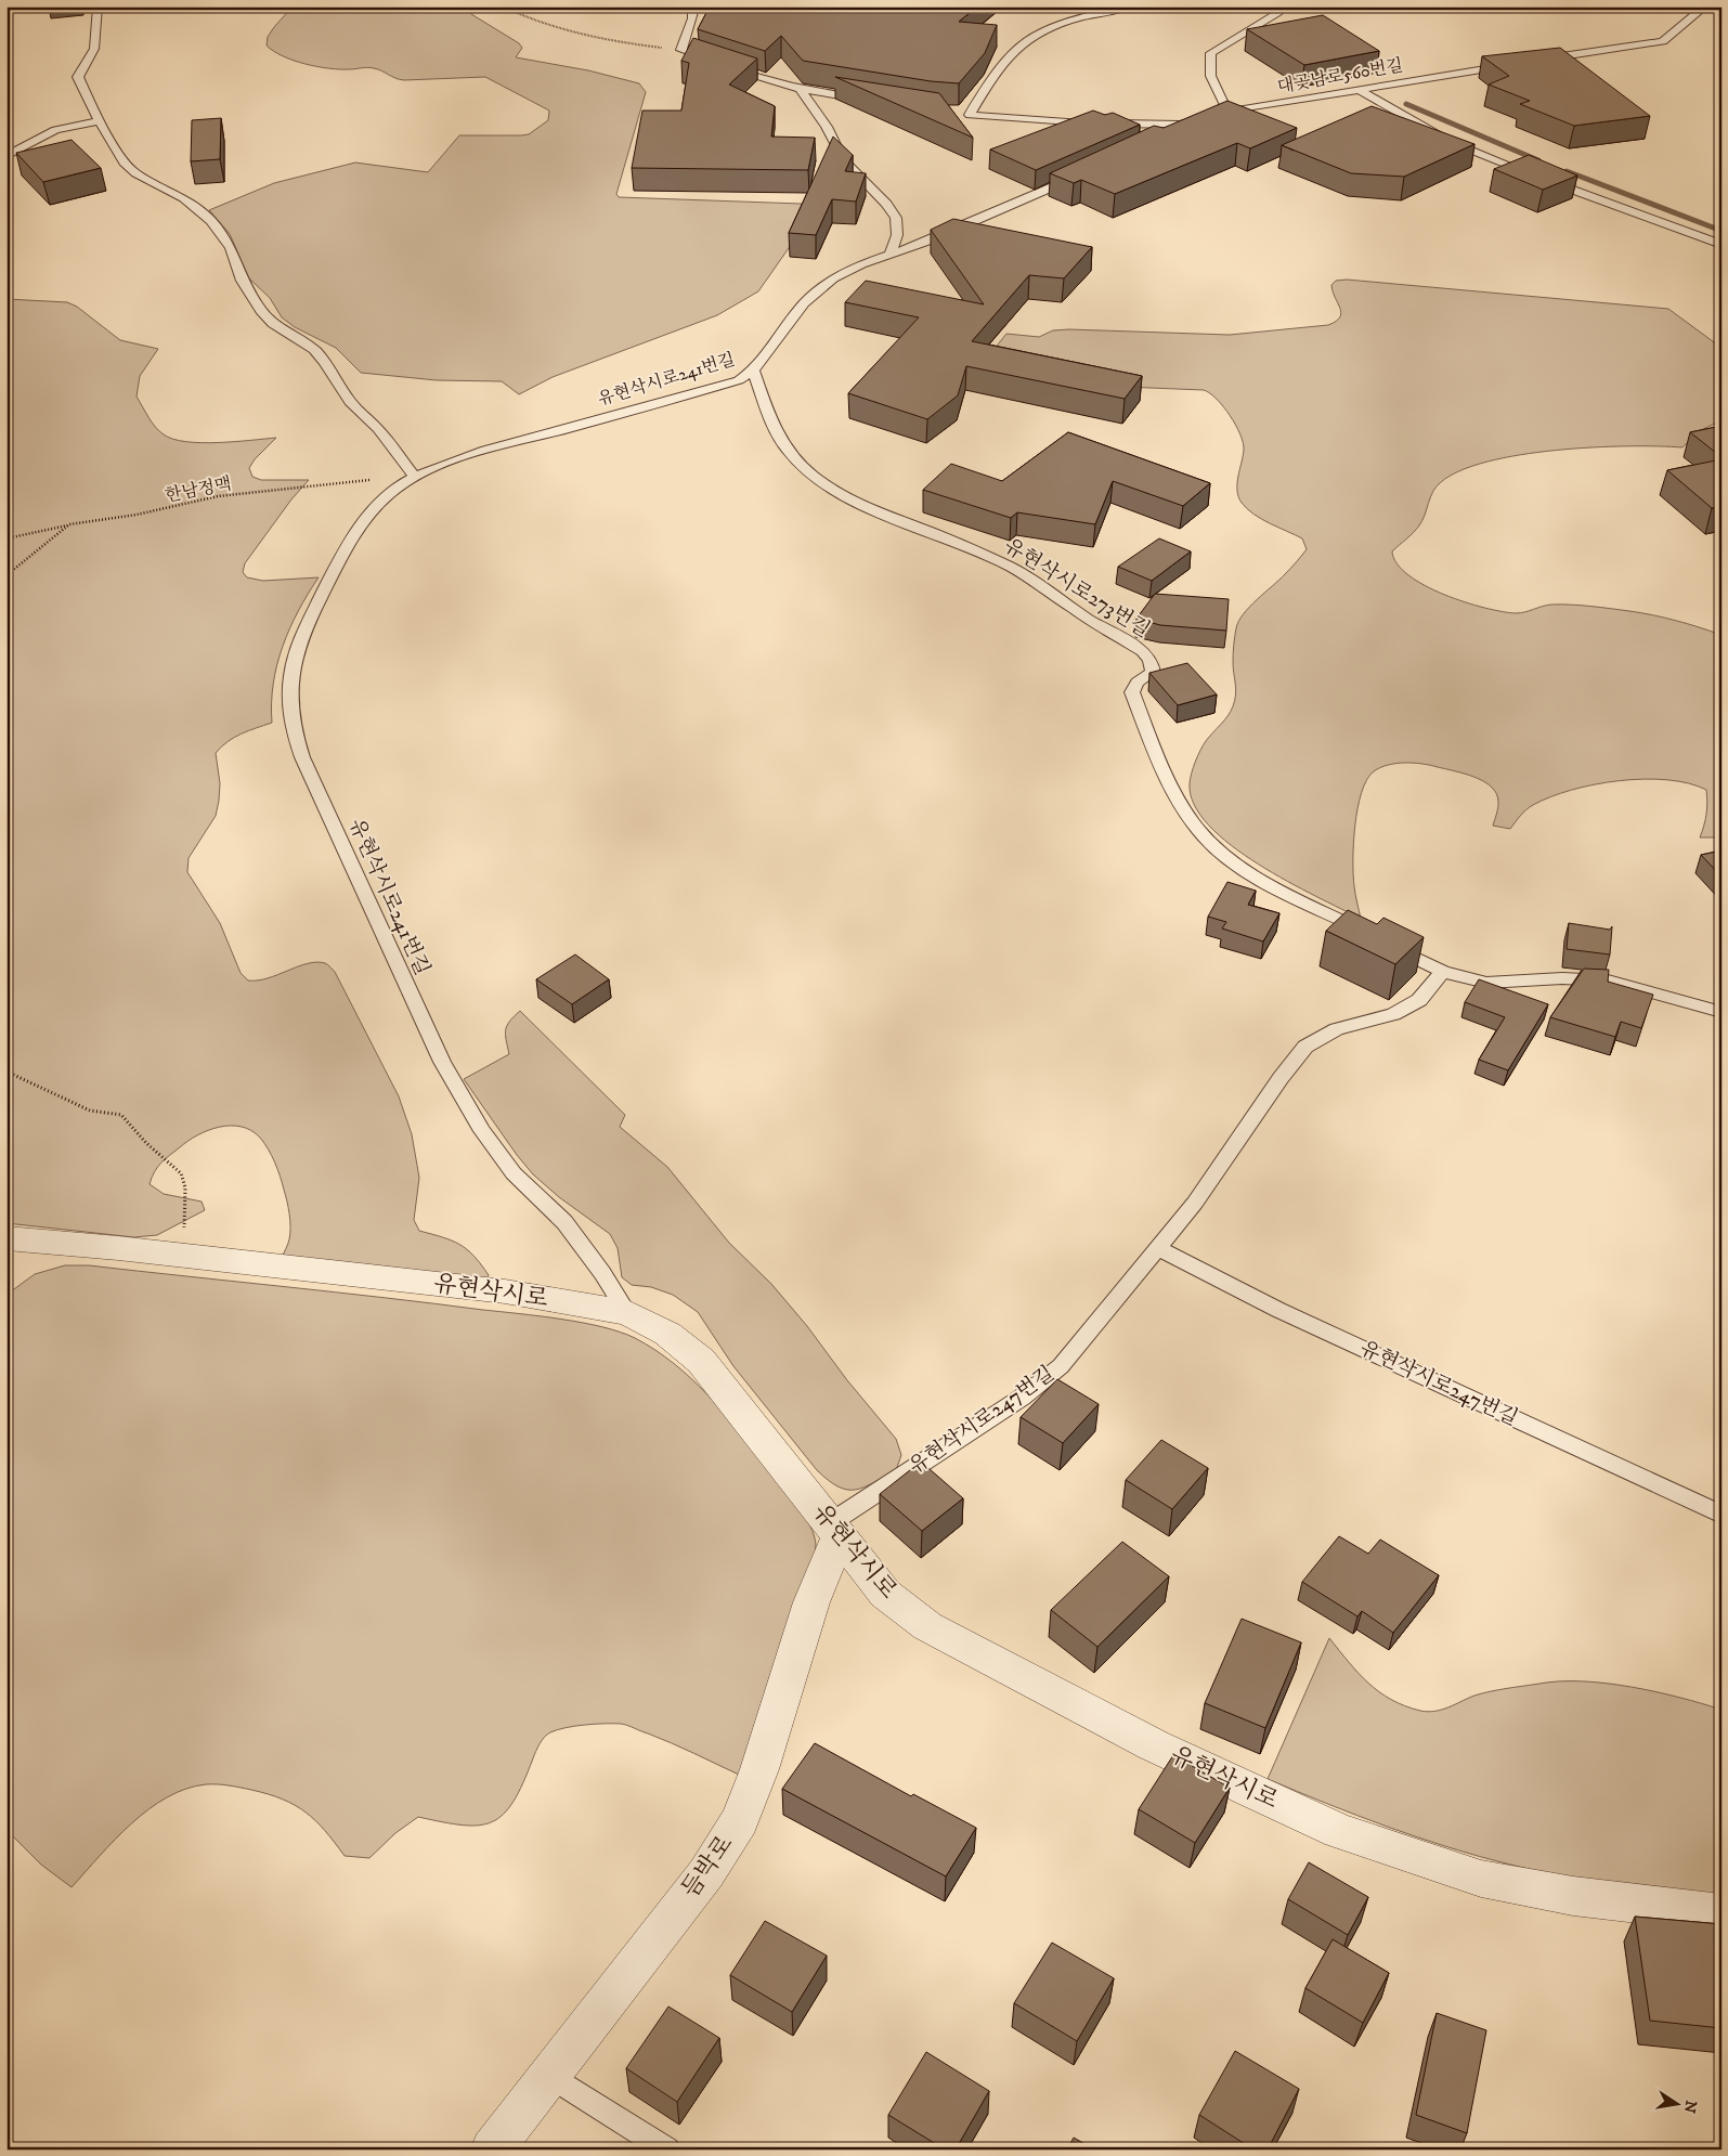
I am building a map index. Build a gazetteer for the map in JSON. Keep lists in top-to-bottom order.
{
  "streets": {
    "street": ["유현삭시로", "듬박로"],
    "lane": [
      "대곶남로560번길",
      "유현삭시로241번길",
      "유현삭시로273번길",
      "유현삭시로247번길"
    ],
    "path": ["한남정맥"]
  },
  "crossings": [
    ["유현삭시로241번길", "한남정맥"],
    ["유현삭시로241번길", "유현삭시로273번길"],
    ["유현삭시로241번길", "유현삭시로"],
    ["유현삭시로", "유현삭시로247번길"],
    ["유현삭시로", "듬박로"],
    ["유현삭시로247번길", "듬박로"]
  ],
  "north": "right"
}
